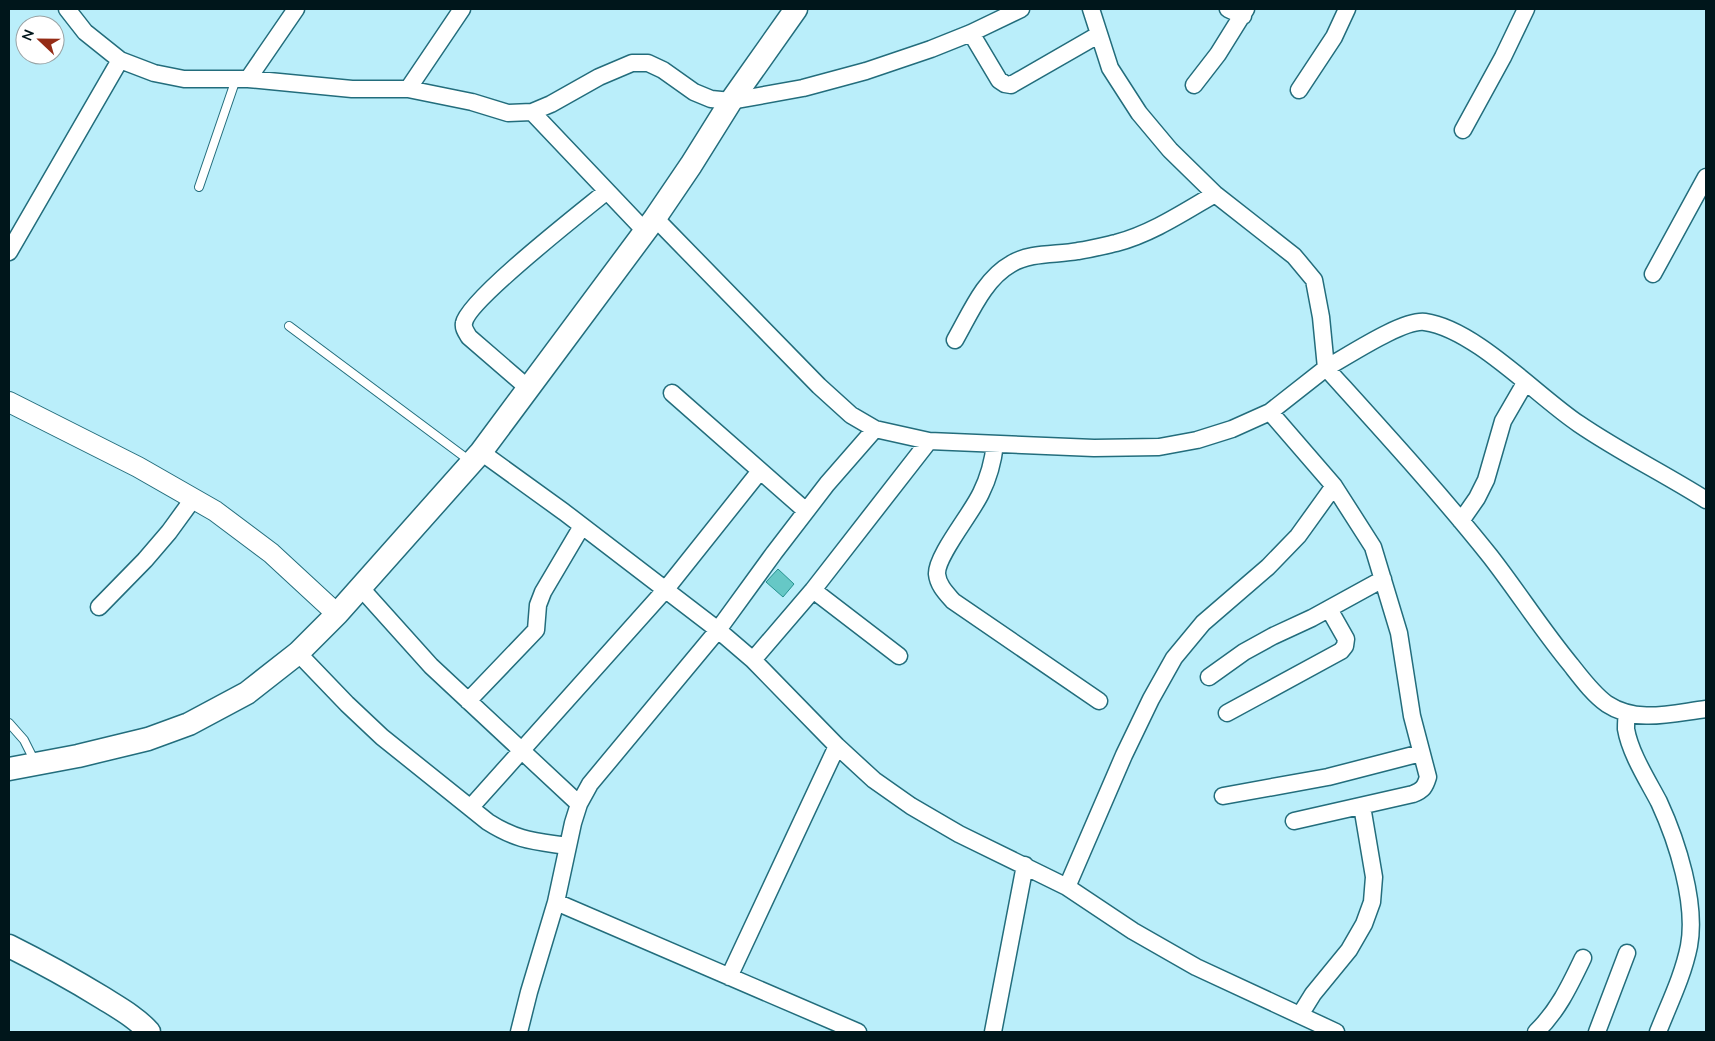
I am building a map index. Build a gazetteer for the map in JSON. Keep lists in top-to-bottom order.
{
  "north": "left"
}
